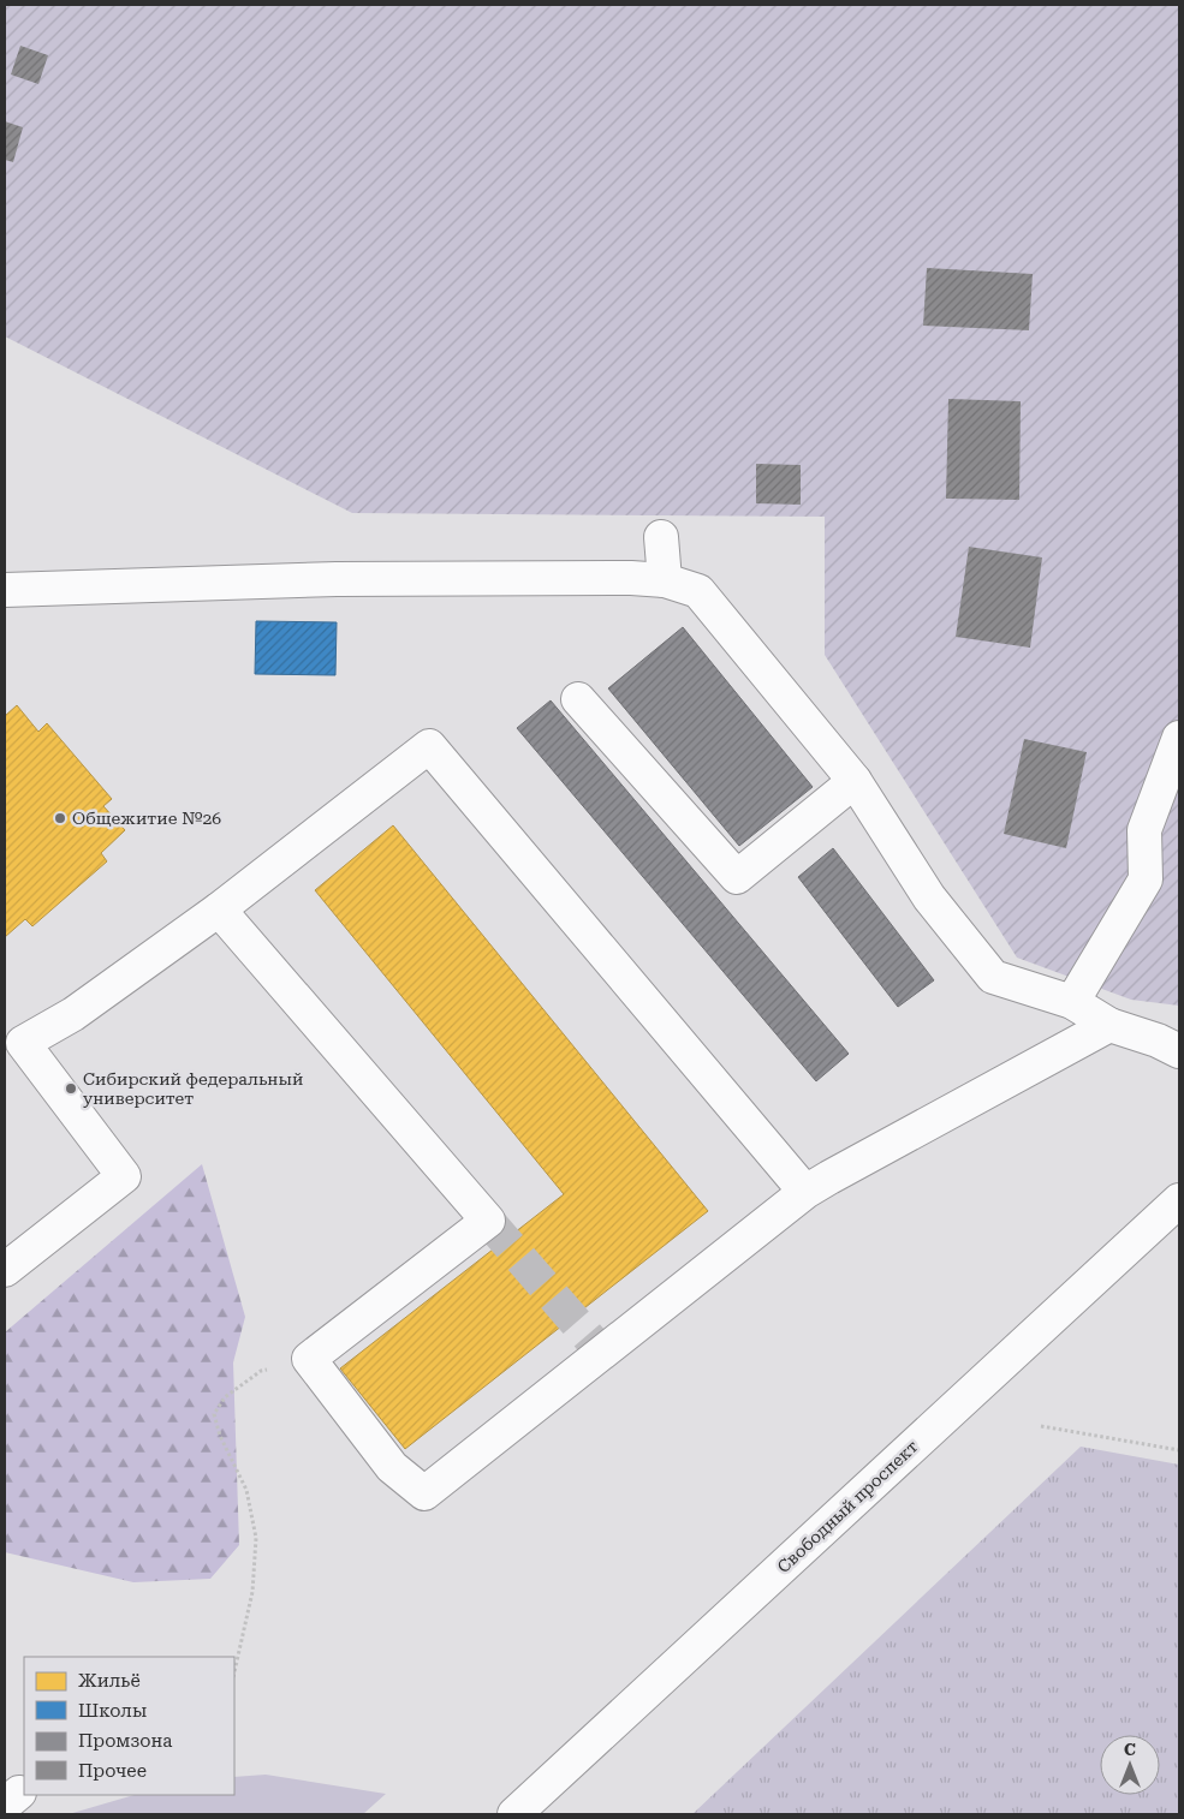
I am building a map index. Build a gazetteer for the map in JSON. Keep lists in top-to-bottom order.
{
  "streets": {
    "main road": ["Свободный проспект"]
  },
  "places": ["Общежитие №26", "Сибирский федеральный университет"],
  "legend": [
    "Жильё",
    "Школы",
    "Промзона",
    "Прочее"
  ],
  "north": "top"
}
